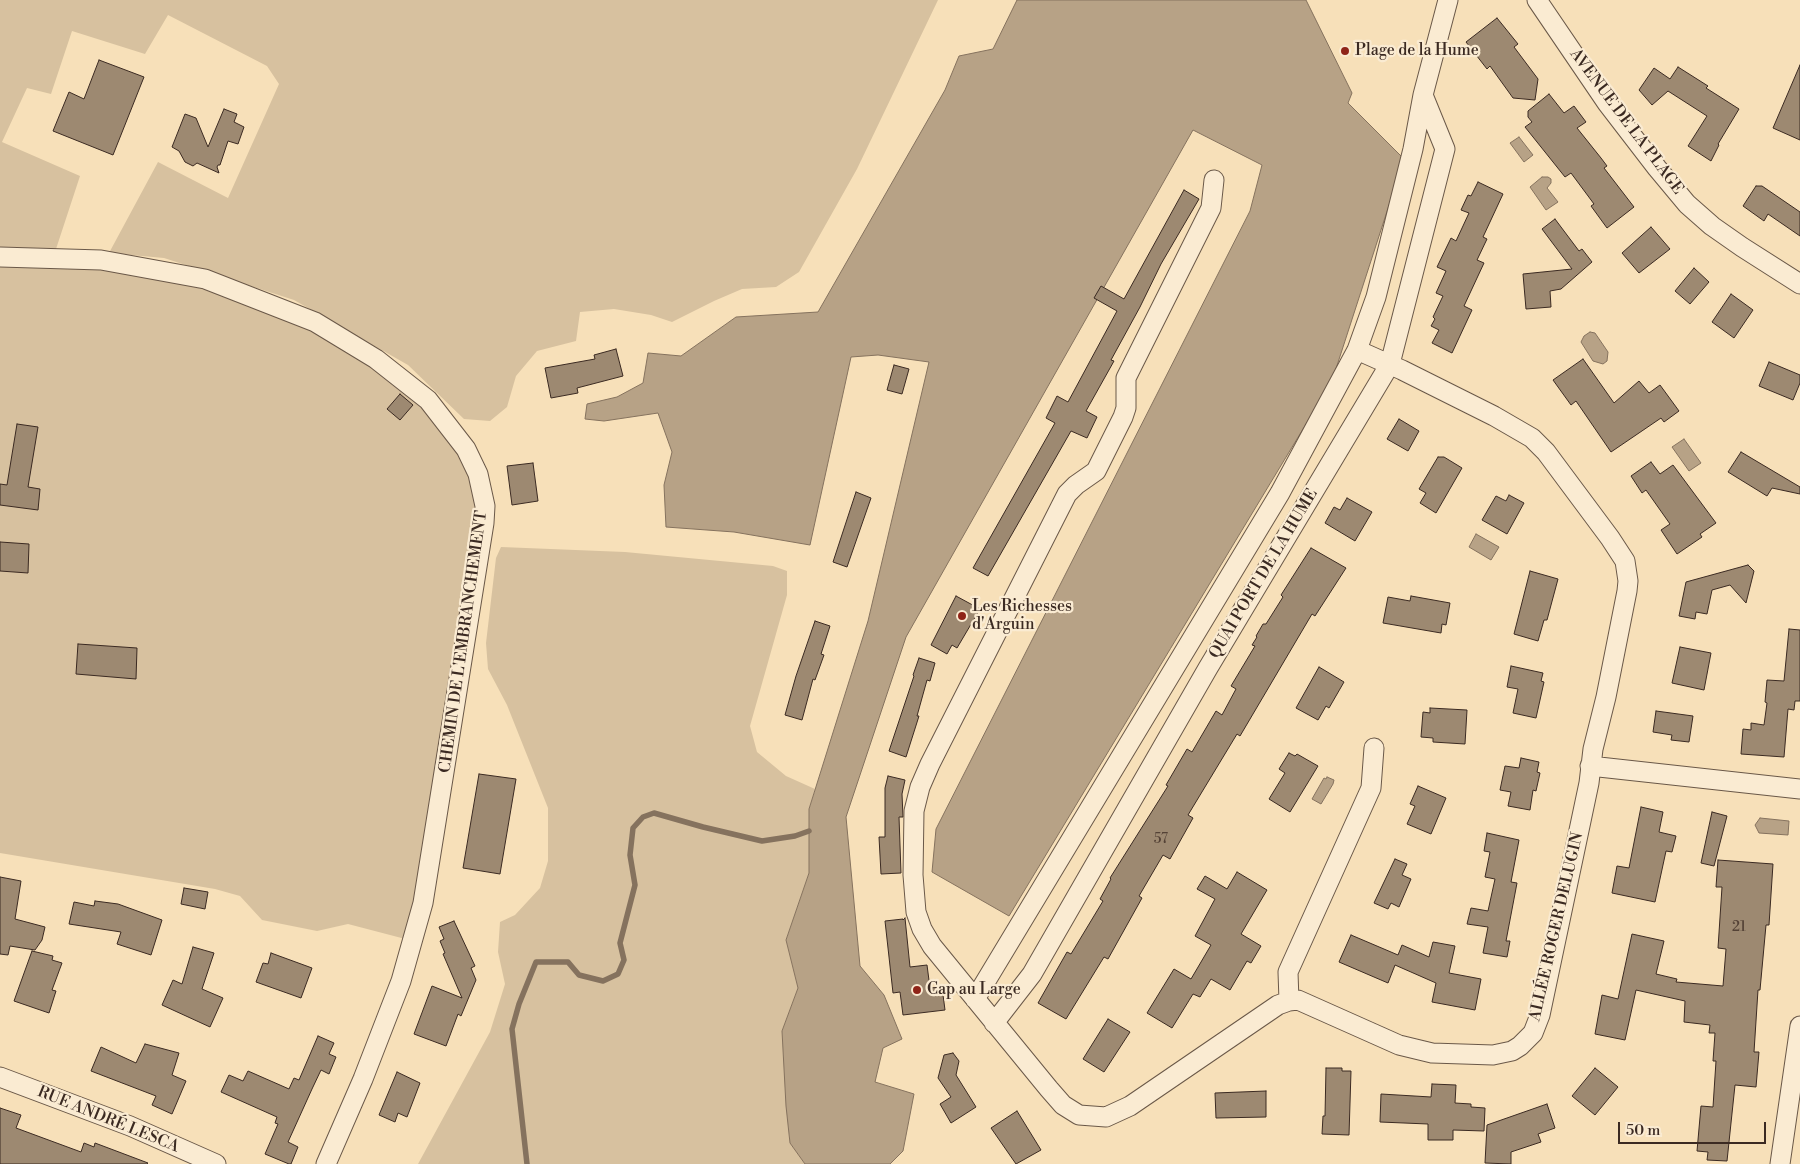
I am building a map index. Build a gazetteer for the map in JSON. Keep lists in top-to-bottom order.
{
  "streets": {
    "street": [
      "AVENUE DE LA PLAGE",
      "QUAI PORT DE LA HUME",
      "CHEMIN DE L'EMBRANCHEMENT",
      "ALLÉE ROGER DELUGIN",
      "RUE ANDRÉ LESCA"
    ]
  },
  "crossings": [
    ["QUAI PORT DE LA HUME", "ALLÉE ROGER DELUGIN"]
  ],
  "places": ["Plage de la Hume", "Les Richesses d'Arguin", "Cap au Large"],
  "house_numbers": ["57", "21"],
  "scale_bar": "50 m"
}
